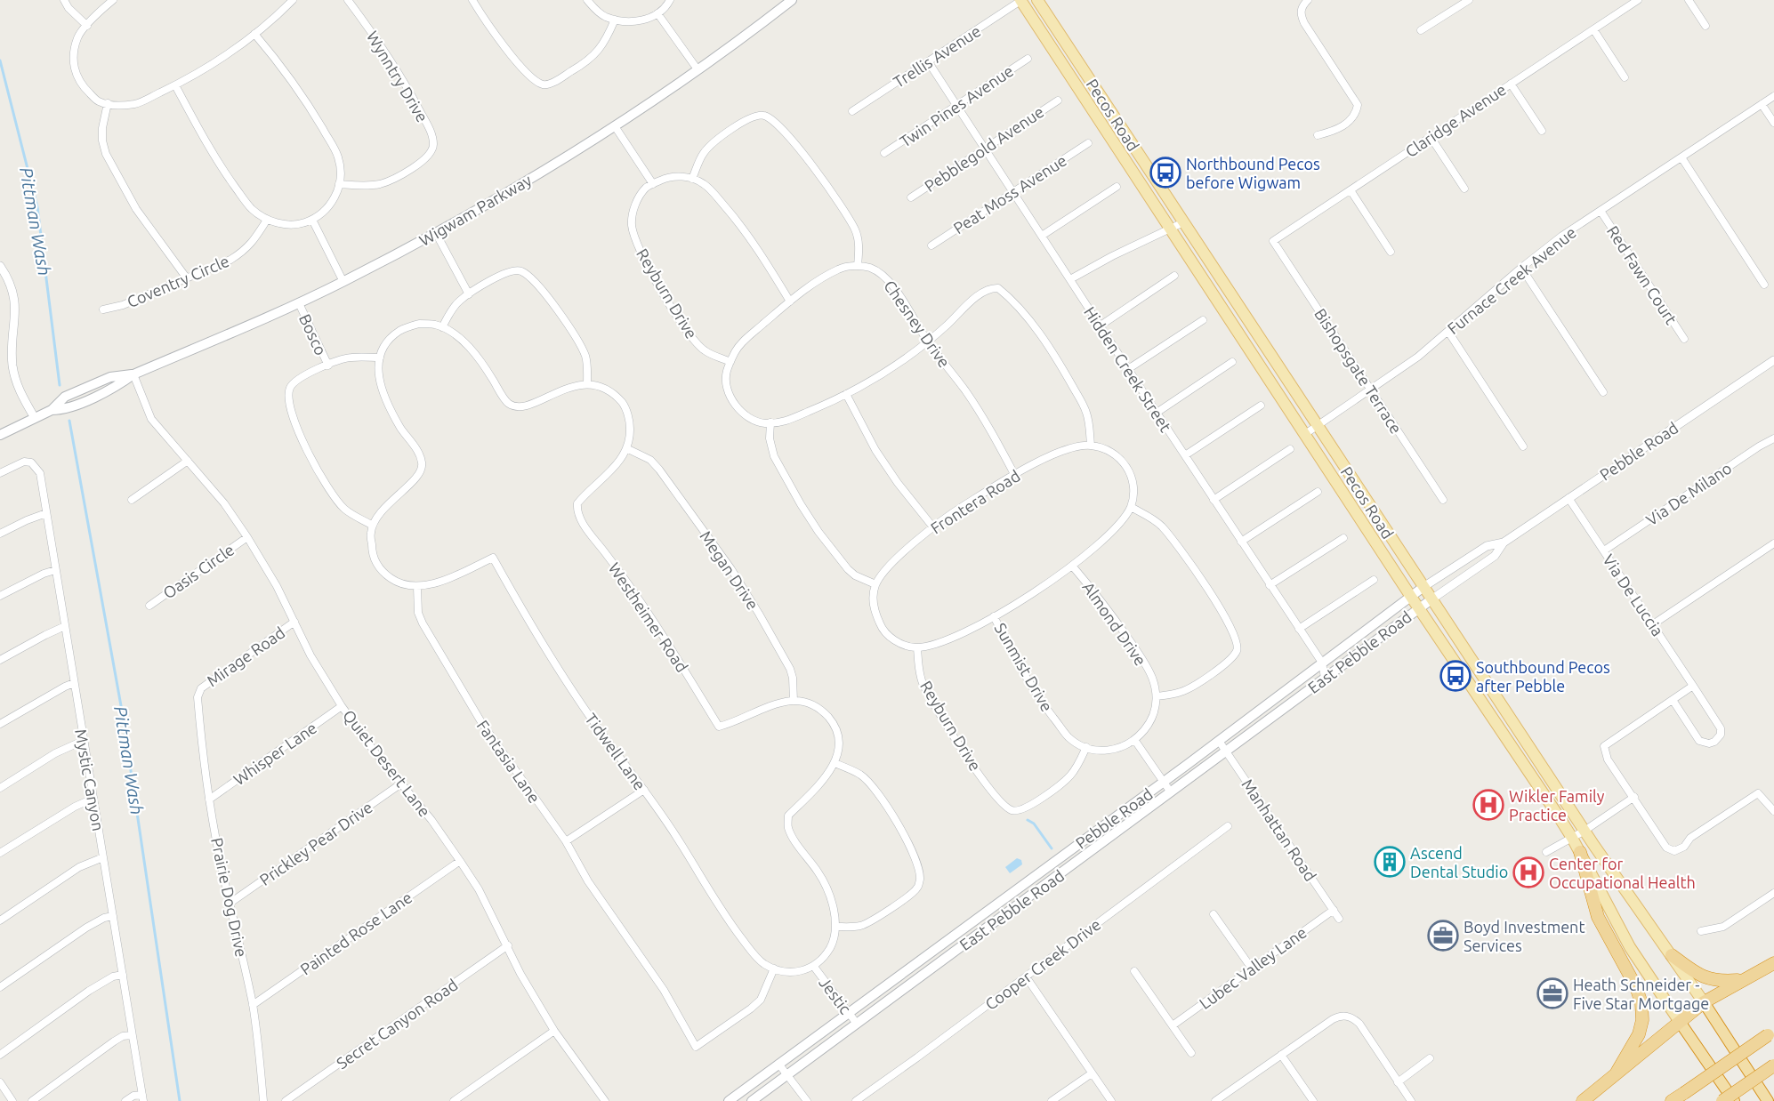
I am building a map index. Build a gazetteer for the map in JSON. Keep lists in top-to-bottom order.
{
  "streets": {
    "main road": [
      "Pecos Road",
      "Wigwam Parkway",
      "Pebble Road",
      "East Pebble Road"
    ],
    "street": [
      "Trellis Avenue",
      "Wynntry Drive",
      "Twin Pines Avenue",
      "Claridge Avenue",
      "Pebblegold Avenue",
      "Peat Moss Avenue",
      "Red Fawn Court",
      "Furnace Creek Avenue",
      "Coventry Circle",
      "Reyburn Drive",
      "Chesney Drive",
      "Bosco",
      "Hidden Creek Street",
      "Bishopsgate Terrace",
      "Via De Milano",
      "Frontera Road",
      "Megan Drive",
      "Oasis Circle",
      "Via De Luccia",
      "Westheimer Road",
      "Almond Drive",
      "Mirage Road",
      "Sunmist Drive",
      "Tidwell Lane",
      "Whisper Lane",
      "Fantasia Lane",
      "Quiet Desert Lane",
      "Mystic Canyon",
      "Manhattan Road",
      "Prickley Pear Drive",
      "Prairie Dog Drive",
      "Painted Rose Lane",
      "Cooper Creek Drive",
      "Lubec Valley Lane",
      "Jestic",
      "Secret Canyon Road"
    ]
  },
  "crossings": [
    ["Trellis Avenue", "Pecos Road"],
    ["Trellis Avenue", "Hidden Creek Street"],
    ["Twin Pines Avenue", "Hidden Creek Street"],
    ["Pecos Road", "Furnace Creek Avenue"],
    ["Pecos Road", "Pebble Road"],
    ["Pecos Road", "East Pebble Road"],
    ["Claridge Avenue", "Bishopsgate Terrace"],
    ["Pebblegold Avenue", "Hidden Creek Street"],
    ["Peat Moss Avenue", "Hidden Creek Street"],
    ["Wigwam Parkway", "Bosco"],
    ["Wigwam Parkway", "Quiet Desert Lane"],
    ["Red Fawn Court", "Furnace Creek Avenue"],
    ["Furnace Creek Avenue", "Bishopsgate Terrace"],
    ["Reyburn Drive", "Sunmist Drive"],
    ["Chesney Drive", "Frontera Road"],
    ["Hidden Creek Street", "Pebble Road"],
    ["Hidden Creek Street", "East Pebble Road"],
    ["Pebble Road", "Via De Luccia"],
    ["Pebble Road", "East Pebble Road"],
    ["Pebble Road", "Manhattan Road"],
    ["Pebble Road", "Jestic"],
    ["Via De Milano", "Via De Luccia"],
    ["Megan Drive", "Westheimer Road"],
    ["Oasis Circle", "Quiet Desert Lane"],
    ["Almond Drive", "Sunmist Drive"],
    ["East Pebble Road", "Manhattan Road"],
    ["East Pebble Road", "Jestic"],
    ["Mirage Road", "Quiet Desert Lane"],
    ["Mirage Road", "Prairie Dog Drive"],
    ["Tidwell Lane", "Fantasia Lane"],
    ["Whisper Lane", "Quiet Desert Lane"],
    ["Whisper Lane", "Prairie Dog Drive"],
    ["Quiet Desert Lane", "Prickley Pear Drive"],
    ["Quiet Desert Lane", "Painted Rose Lane"],
    ["Quiet Desert Lane", "Secret Canyon Road"],
    ["Manhattan Road", "Lubec Valley Lane"],
    ["Prickley Pear Drive", "Prairie Dog Drive"],
    ["Prairie Dog Drive", "Painted Rose Lane"]
  ],
  "water": ["Pittman Wash"],
  "places": {
    "bus stop": ["Northbound Pecos before Wigwam", "Southbound Pecos after Pebble"],
    "hospital": ["Wikler Family Practice", "Center for Occupational Health"],
    "building": ["Ascend Dental Studio"],
    "office": ["Boyd Investment Services", "Heath Schneider - Five Star Mortgage"]
  }
}
